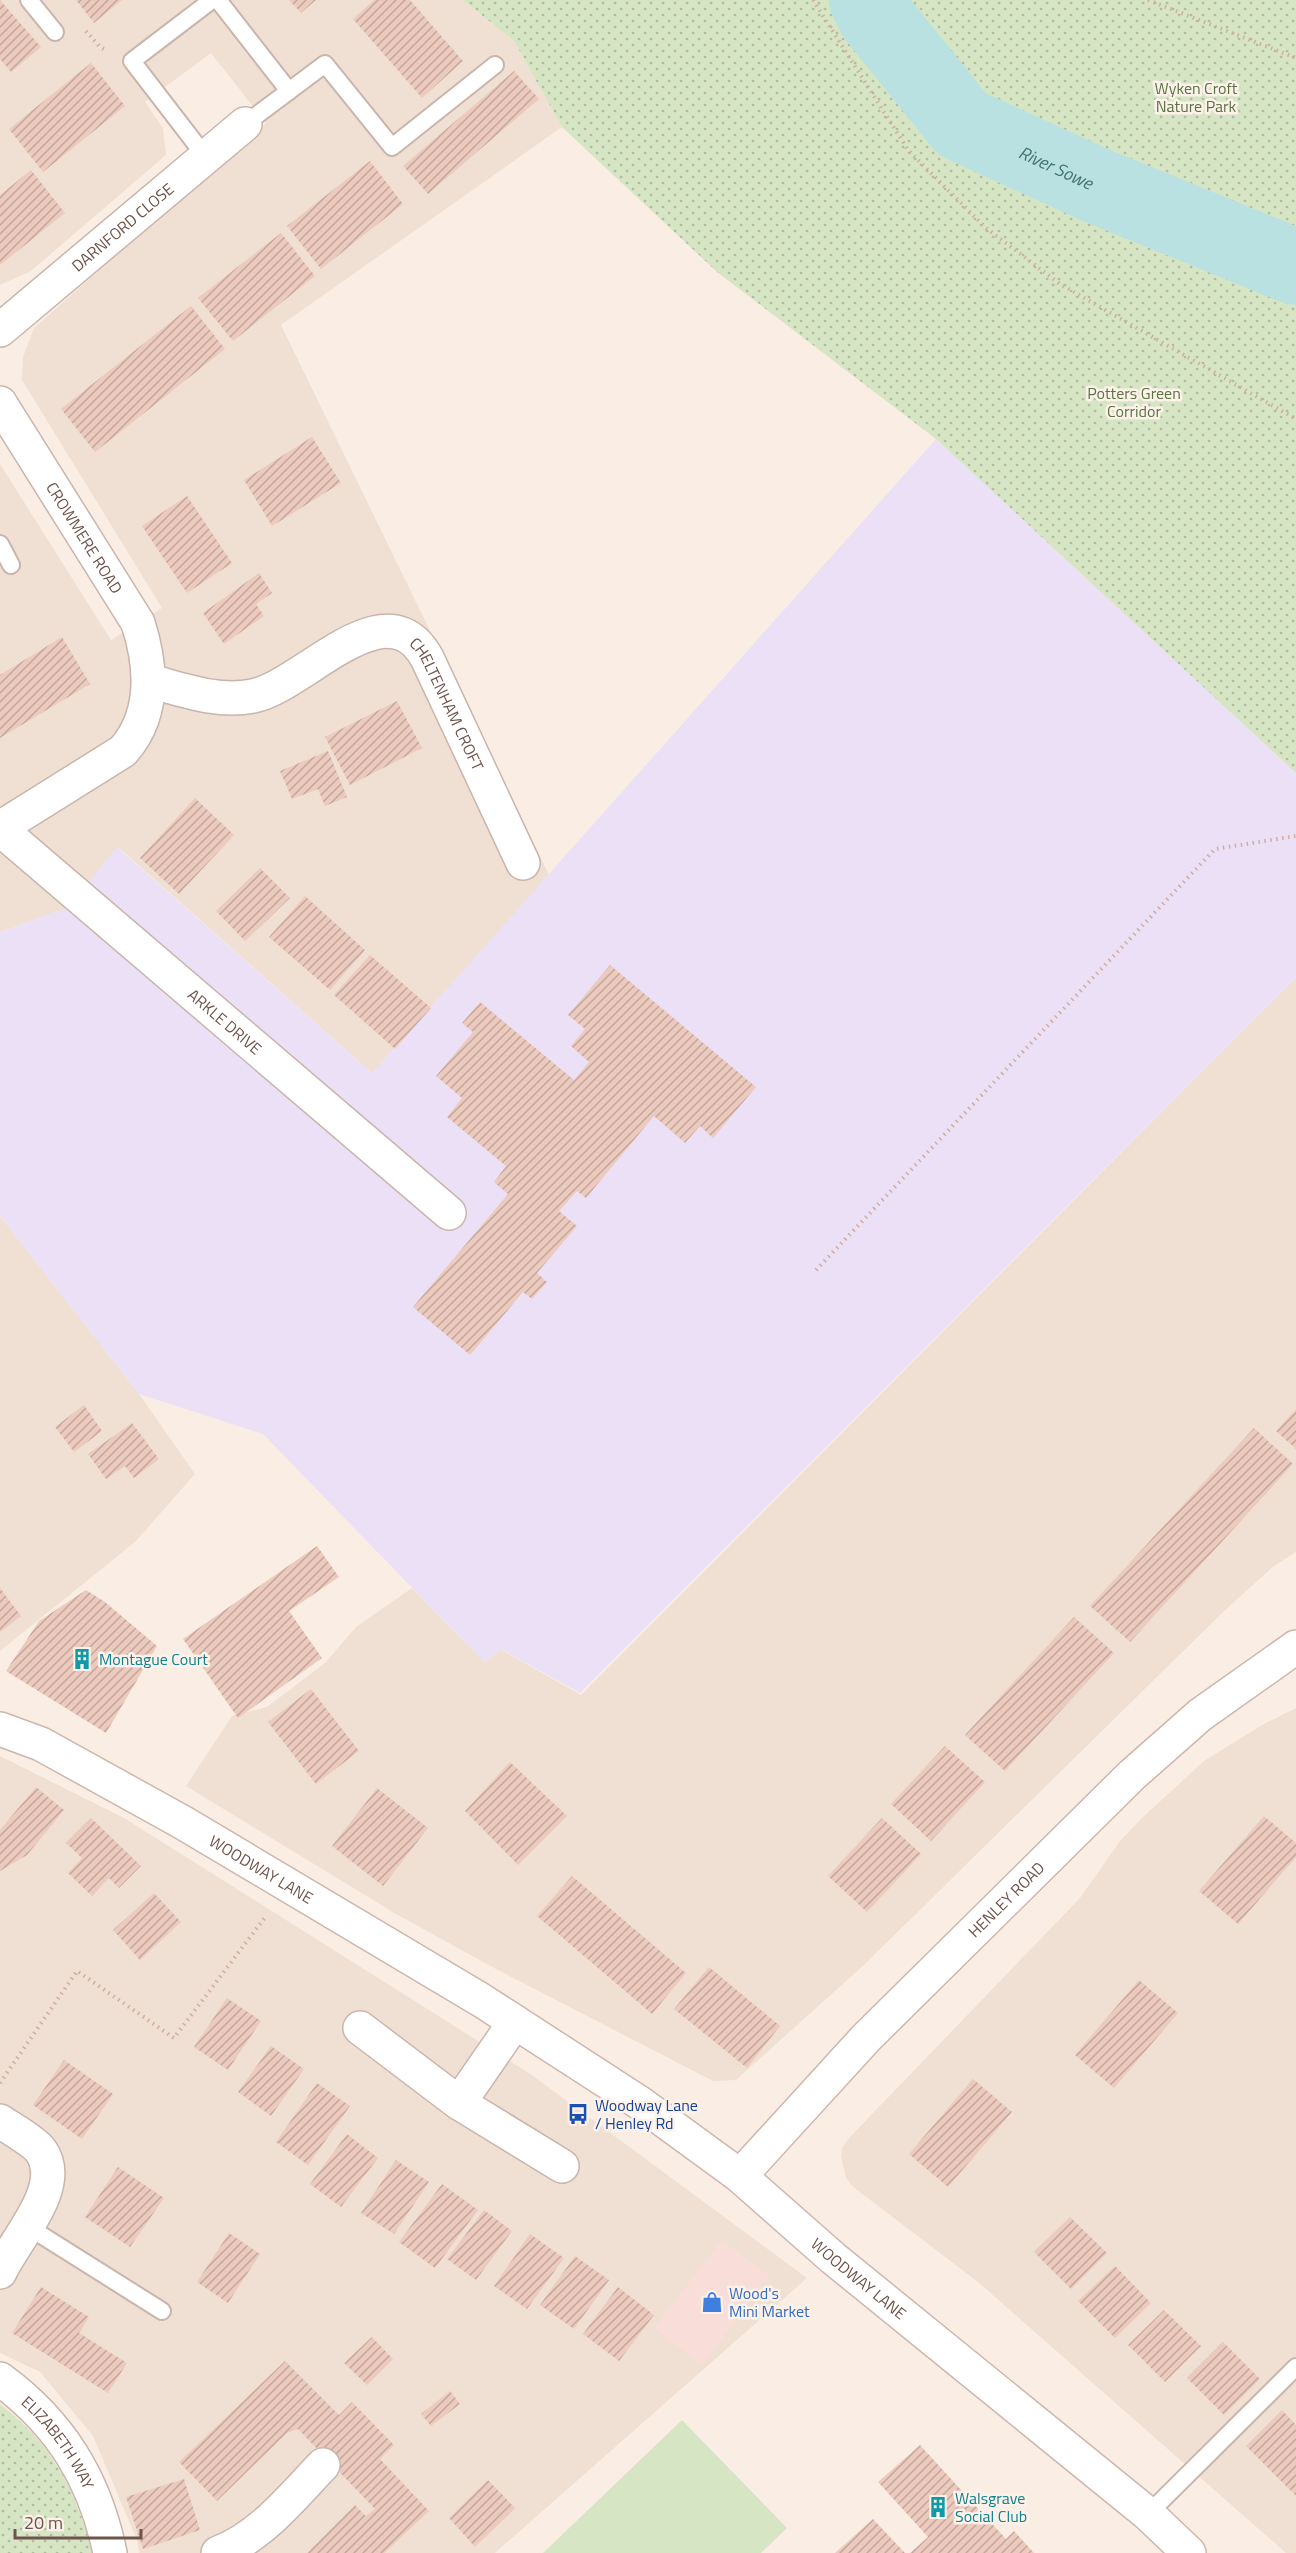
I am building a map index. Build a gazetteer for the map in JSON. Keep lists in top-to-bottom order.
{
  "streets": {
    "street": [
      "DARNFORD CLOSE",
      "CROWMERE ROAD",
      "CHELTENHAM CROFT",
      "ARKLE DRIVE",
      "WOODWAY LANE",
      "HENLEY ROAD",
      "ELIZABETH WAY"
    ]
  },
  "crossings": [
    ["CROWMERE ROAD", "CHELTENHAM CROFT"],
    ["CROWMERE ROAD", "ARKLE DRIVE"],
    ["CHELTENHAM CROFT", "ARKLE DRIVE"],
    ["WOODWAY LANE", "HENLEY ROAD"]
  ],
  "water": ["River Sowe"],
  "parks": ["Wyken Croft Nature Park", "Potters Green Corridor"],
  "places": {
    "building": ["Montague Court", "Walsgrave Social Club"],
    "bus stop": ["Woodway Lane / Henley Rd"],
    "shop": ["Wood's Mini Market"]
  },
  "scale_bar": "20 m"
}
